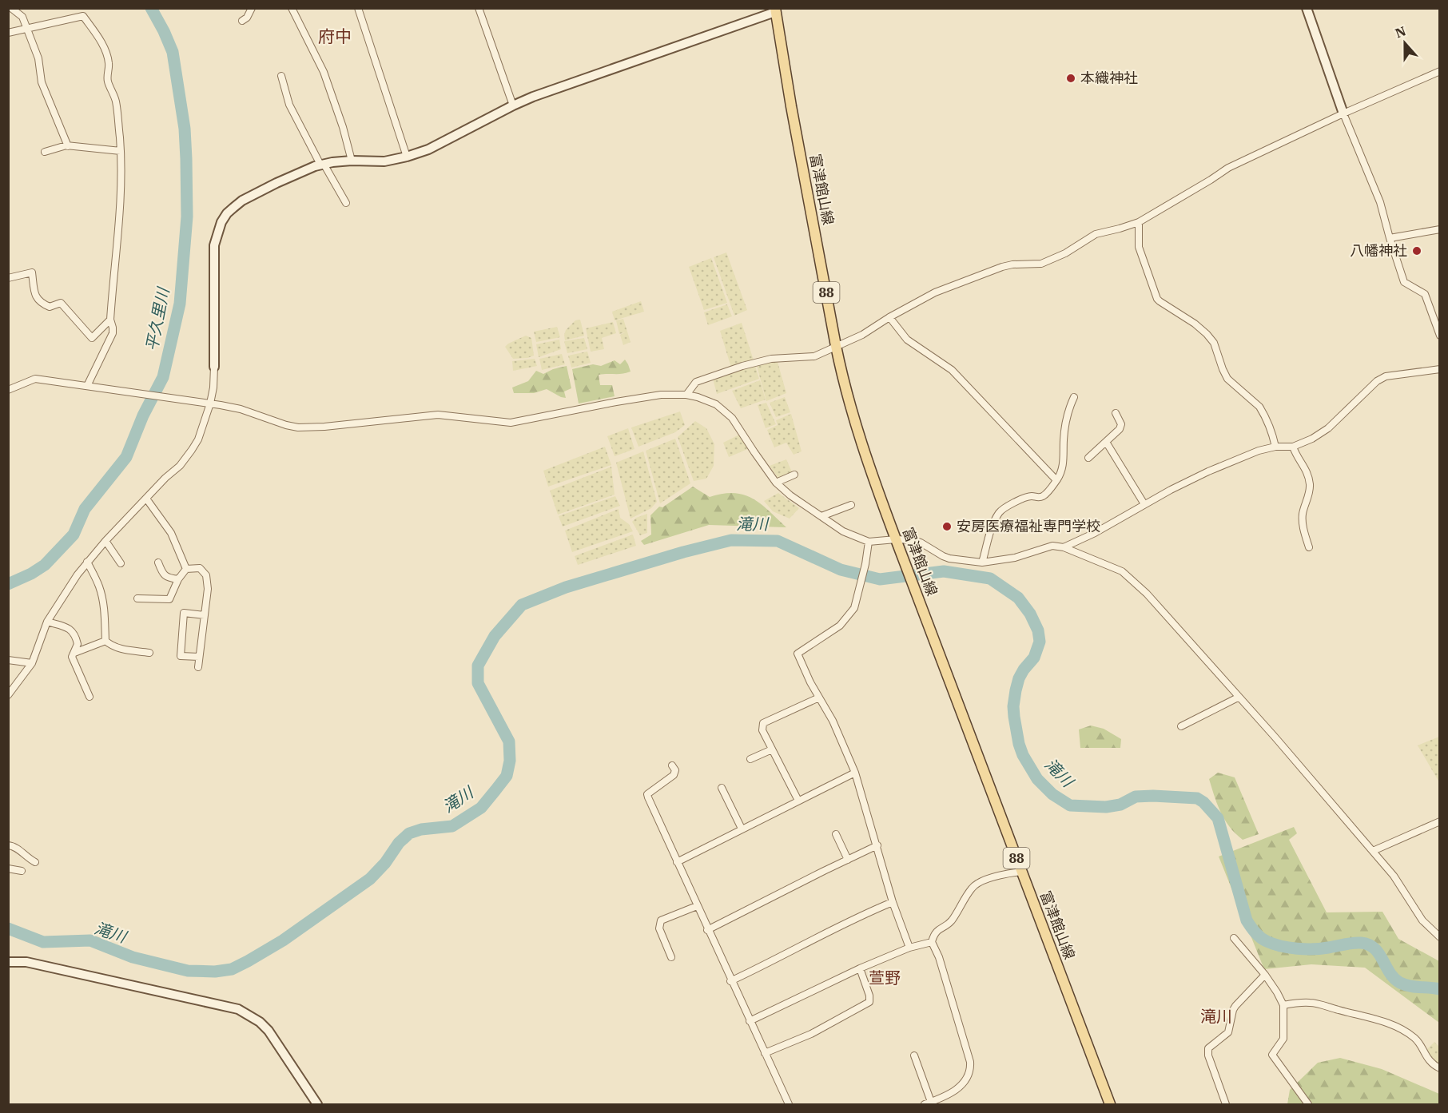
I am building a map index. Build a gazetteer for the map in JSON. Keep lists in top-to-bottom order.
{
  "streets": {
    "main road": ["富津館山線", "88"]
  },
  "districts": ["府中", "萱野", "滝川"],
  "water": ["平久里川", "滝川"],
  "places": ["本織神社", "八幡神社", "安房医療福祉専門学校"],
  "north": "top"
}
